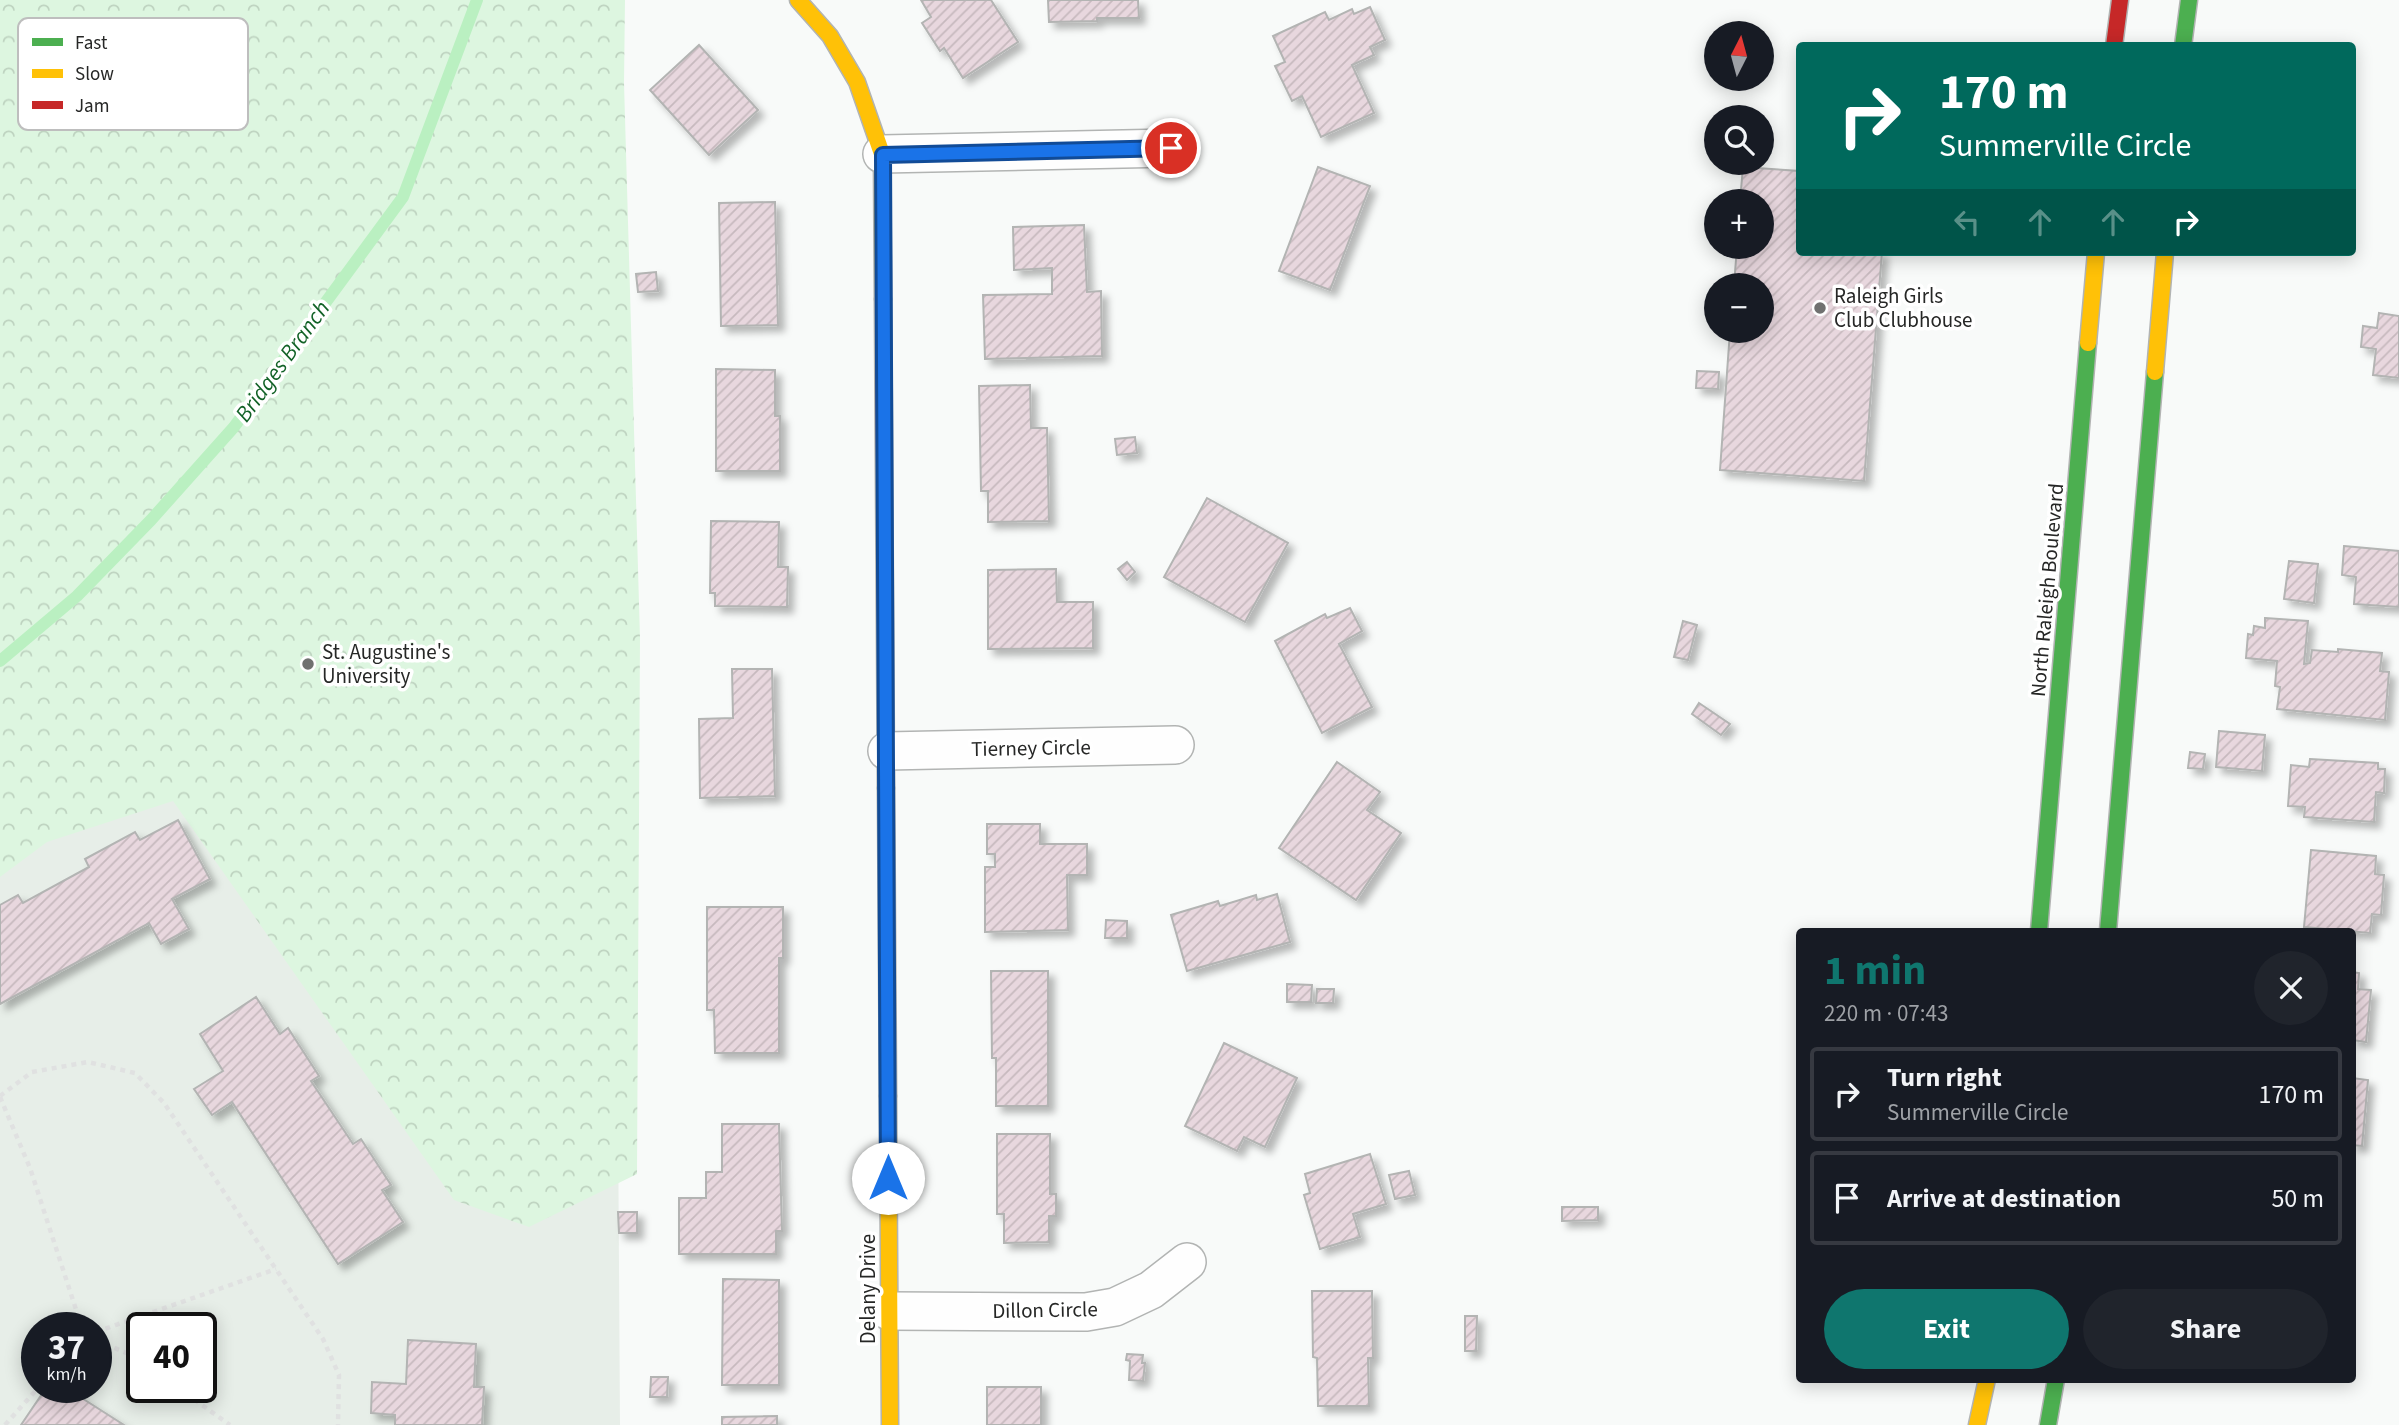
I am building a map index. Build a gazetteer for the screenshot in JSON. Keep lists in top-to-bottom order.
{
  "streets": {
    "main road": ["North Raleigh Boulevard", "Delany Drive"],
    "street": ["Tierney Circle", "Dillon Circle"]
  },
  "crossings": [
    ["Tierney Circle", "Delany Drive"],
    ["Delany Drive", "Dillon Circle"]
  ],
  "water": ["Bridges Branch"],
  "places": ["Raleigh Girls Club Clubhouse", "St. Augustine's University"],
  "legend": ["Fast", "Slow", "Jam"],
  "north": "top",
  "page": {
    "map_buttons": ["+", "−"],
    "turn": ["170 m", "Summerville Circle"],
    "heading": ["1 min", "220 m · 07:43"],
    "list": [
      {
        "name": "Turn right",
        "note": "Summerville Circle",
        "value": "170 m"
      },
      {
        "name": "Arrive at destination",
        "value": "50 m"
      }
    ],
    "buttons": ["Exit", "Share"],
    "speed": "37 km/h",
    "limit": "40"
  }
}
